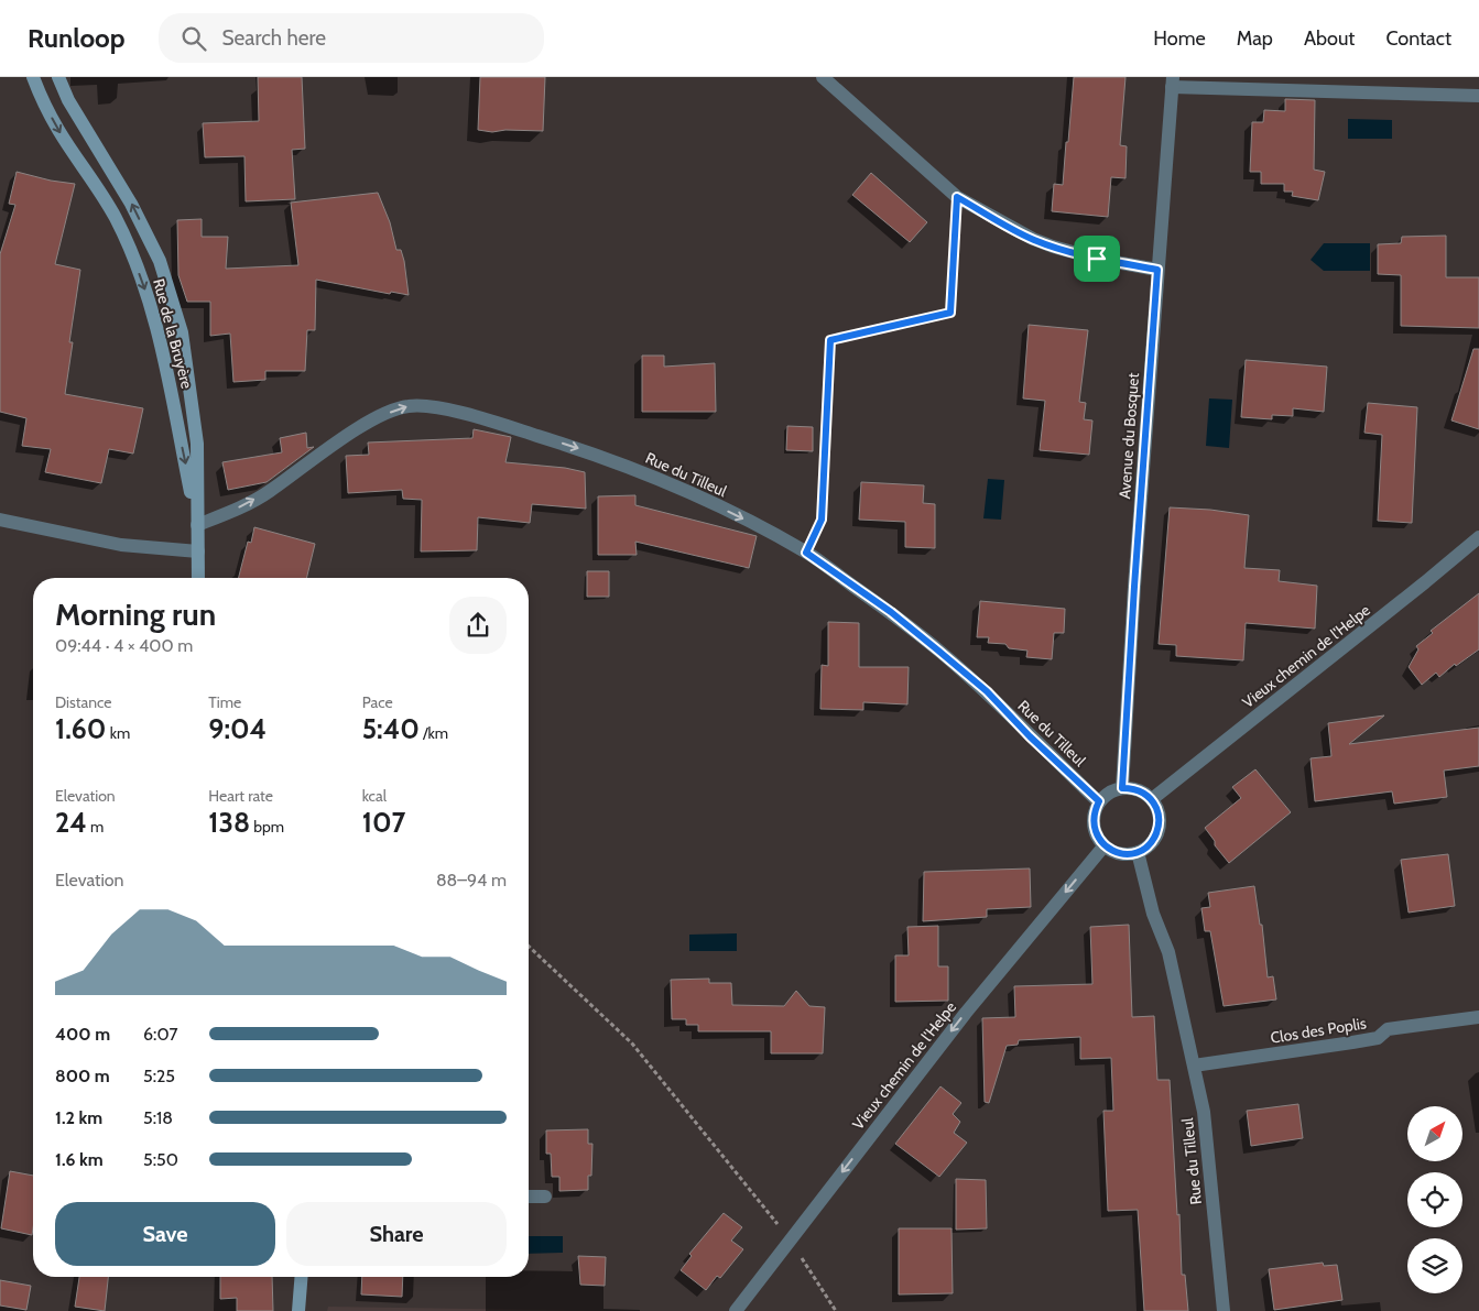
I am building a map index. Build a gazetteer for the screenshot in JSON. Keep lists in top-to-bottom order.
{
  "streets": {
    "main road": ["Rue de la Bruyère"],
    "street": [
      "Avenue du Bosquet",
      "Rue du Tilleul",
      "Vieux chemin de l'Helpe",
      "Clos des Poplis"
    ]
  },
  "crossings": [
    ["Rue de la Bruyère", "Rue du Tilleul"],
    ["Avenue du Bosquet", "Rue du Tilleul"],
    ["Avenue du Bosquet", "Vieux chemin de l'Helpe"],
    ["Rue du Tilleul", "Vieux chemin de l'Helpe"],
    ["Rue du Tilleul", "Clos des Poplis"]
  ],
  "one_way": ["Rue du Tilleul", "Vieux chemin de l'Helpe"],
  "north": "top right",
  "page": {
    "header": "Runloop",
    "search": "Search here",
    "nav": [
      "Home",
      "Map",
      "About",
      "Contact"
    ],
    "heading": ["Morning run", "09:44 · 4 × 400 m"],
    "stats": [
      ["Distance", "1.60 km"],
      ["Time", "9:04"],
      ["Pace", "5:40 /km"],
      ["Elevation", "24 m"],
      ["Heart rate", "138 bpm"],
      ["kcal", "107"]
    ],
    "chart": ["Elevation", "88–94 m"],
    "list": [
      {
        "name": "400 m",
        "note": "6:07"
      },
      {
        "name": "800 m",
        "note": "5:25"
      },
      {
        "name": "1.2 km",
        "note": "5:18"
      },
      {
        "name": "1.6 km",
        "note": "5:50"
      }
    ],
    "buttons": ["Save", "Share"]
  }
}
